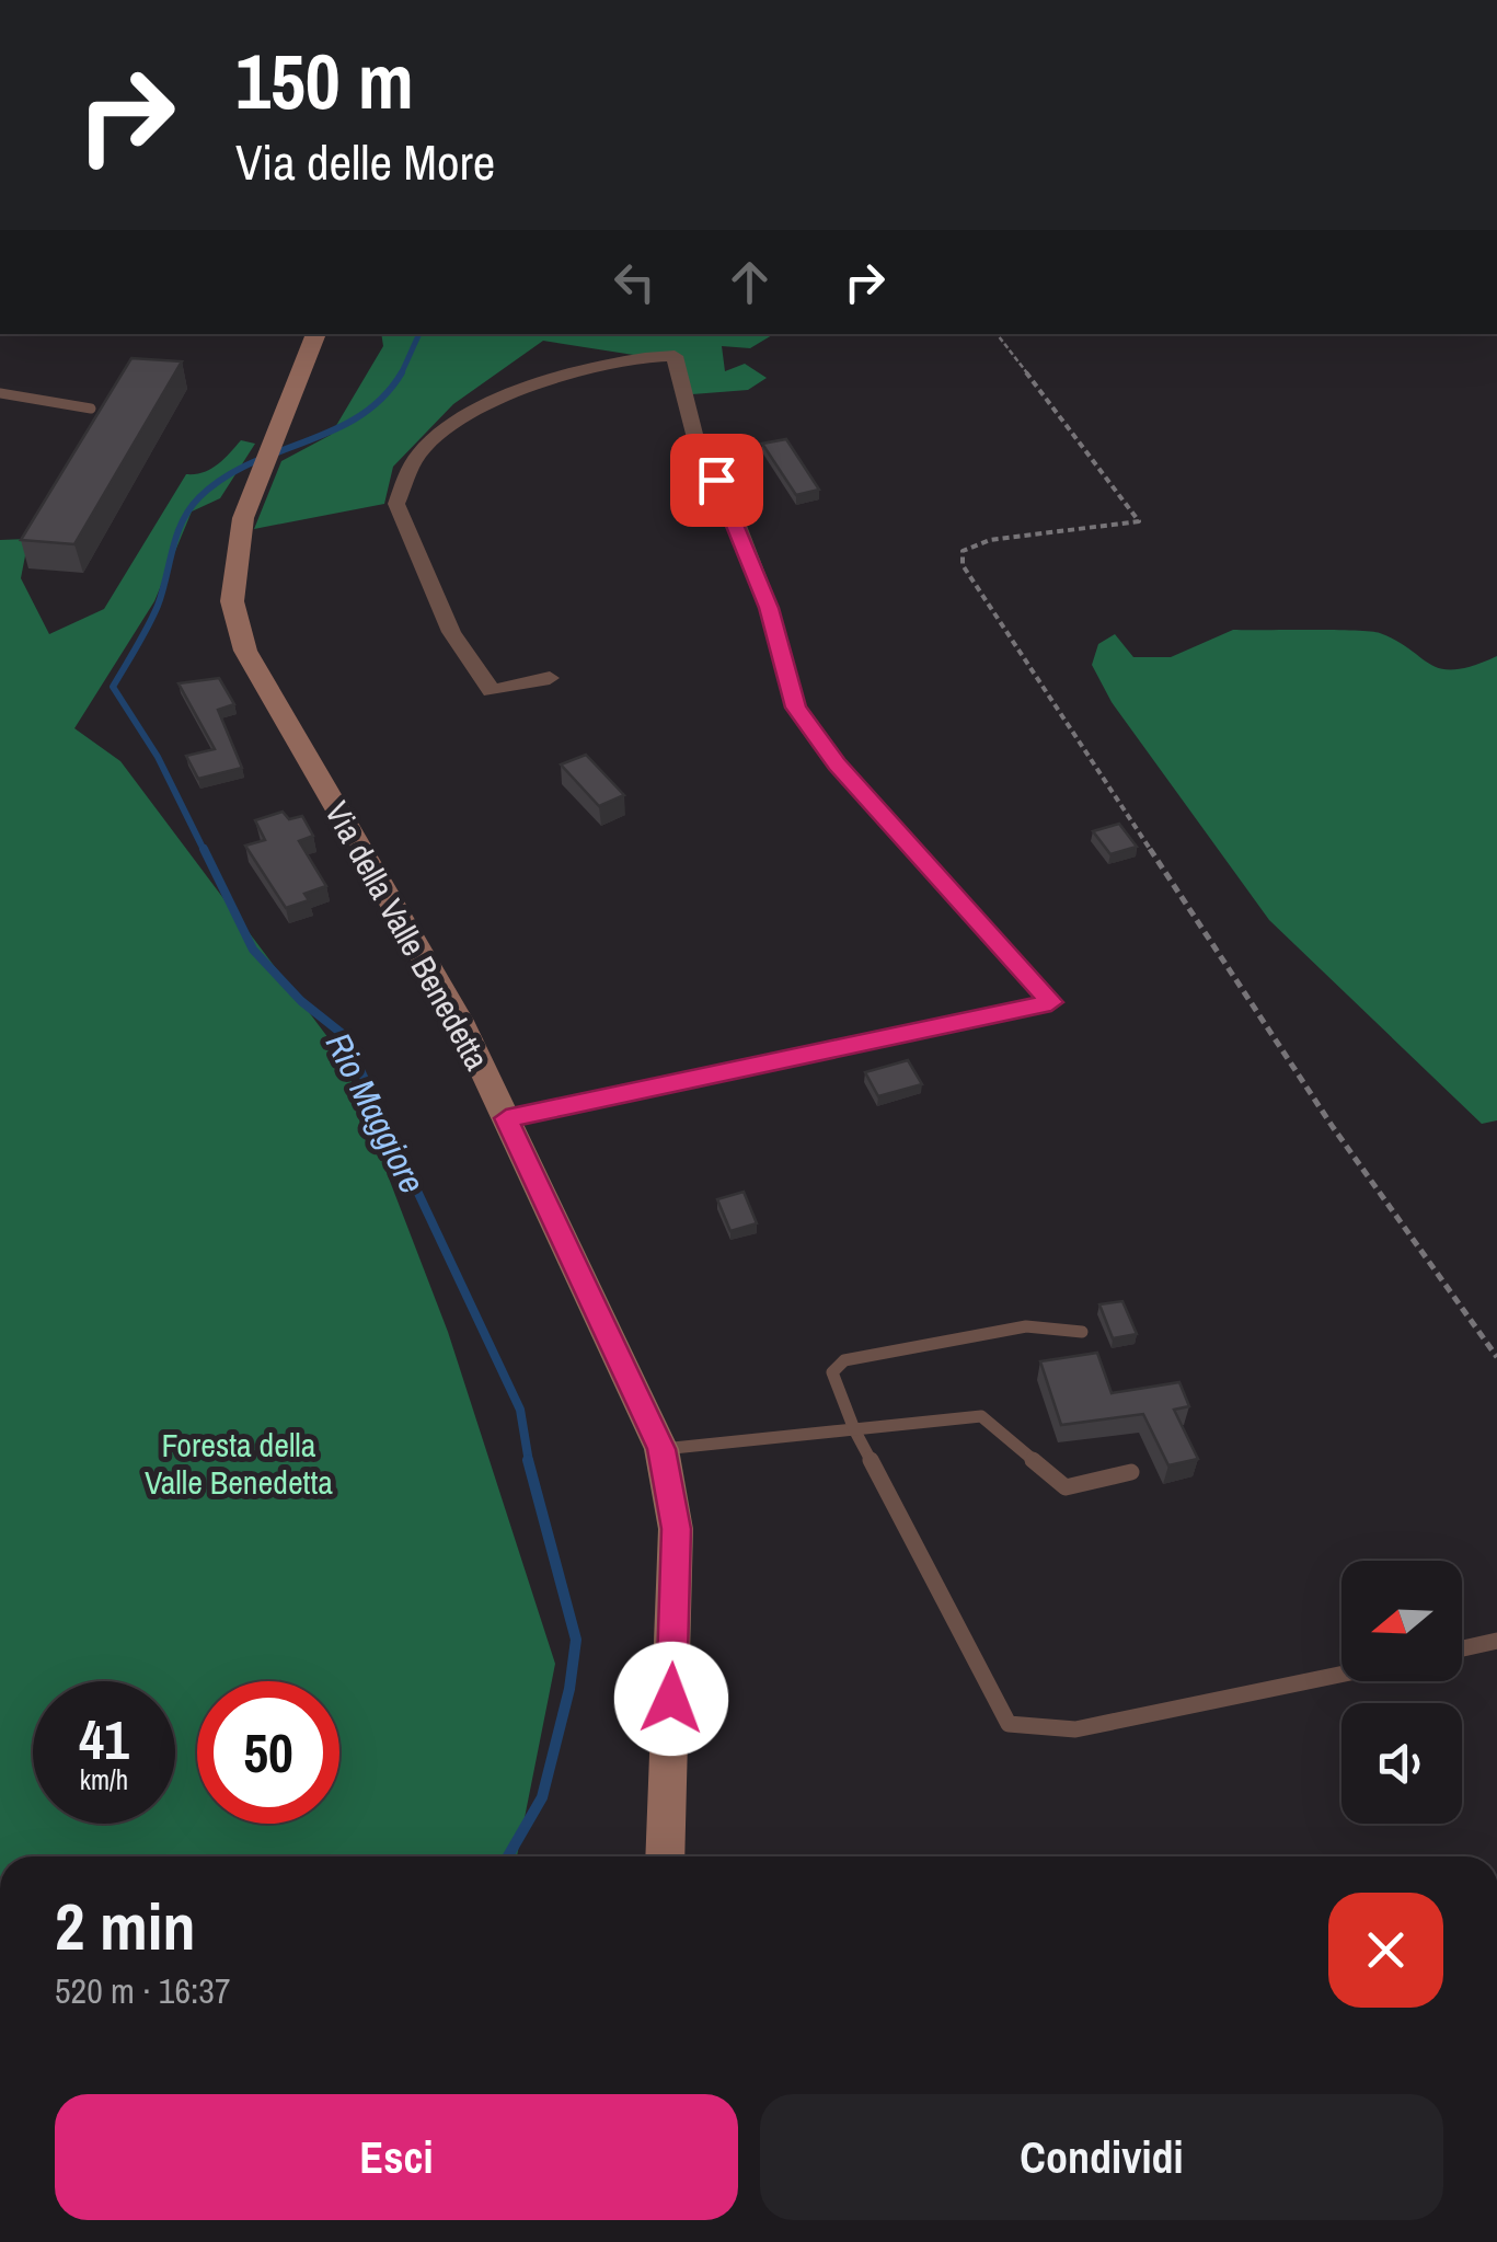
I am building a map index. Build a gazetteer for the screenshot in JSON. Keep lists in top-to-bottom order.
{
  "streets": {
    "main road": ["Via della Valle Benedetta"]
  },
  "water": ["Rio Maggiore"],
  "parks": ["Foresta della Valle Benedetta"],
  "north": "left",
  "page": {
    "turn": ["150 m", "Via delle More"],
    "speed": "41 km/h",
    "limit": "50",
    "heading": ["2 min", "520 m · 16:37"],
    "buttons": ["Esci", "Condividi"]
  }
}
